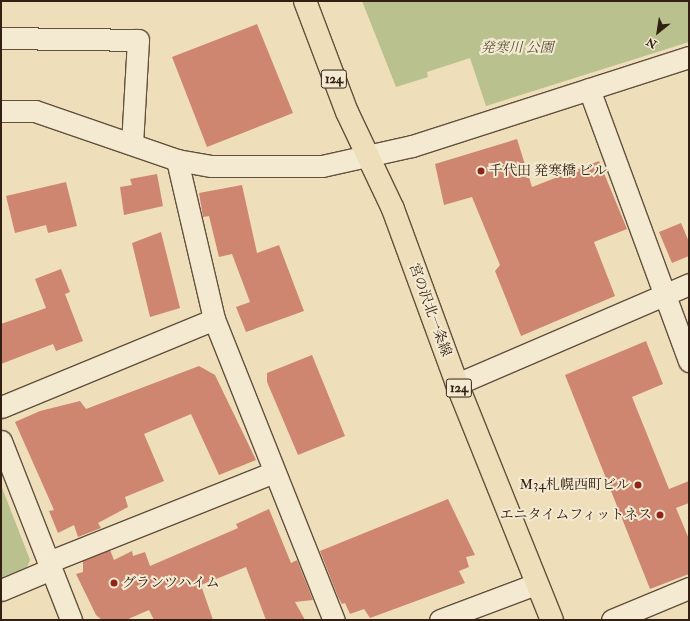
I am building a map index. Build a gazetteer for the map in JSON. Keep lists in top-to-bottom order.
{
  "streets": {
    "main road": ["124", "宮の沢北一条線"]
  },
  "parks": ["発寒川 公園"],
  "places": [
    "千代田 発寒橋 ビル",
    "M34札幌西町ビル",
    "エニタイムフィットネス",
    "グランツハイム"
  ],
  "north": "bottom left"
}
